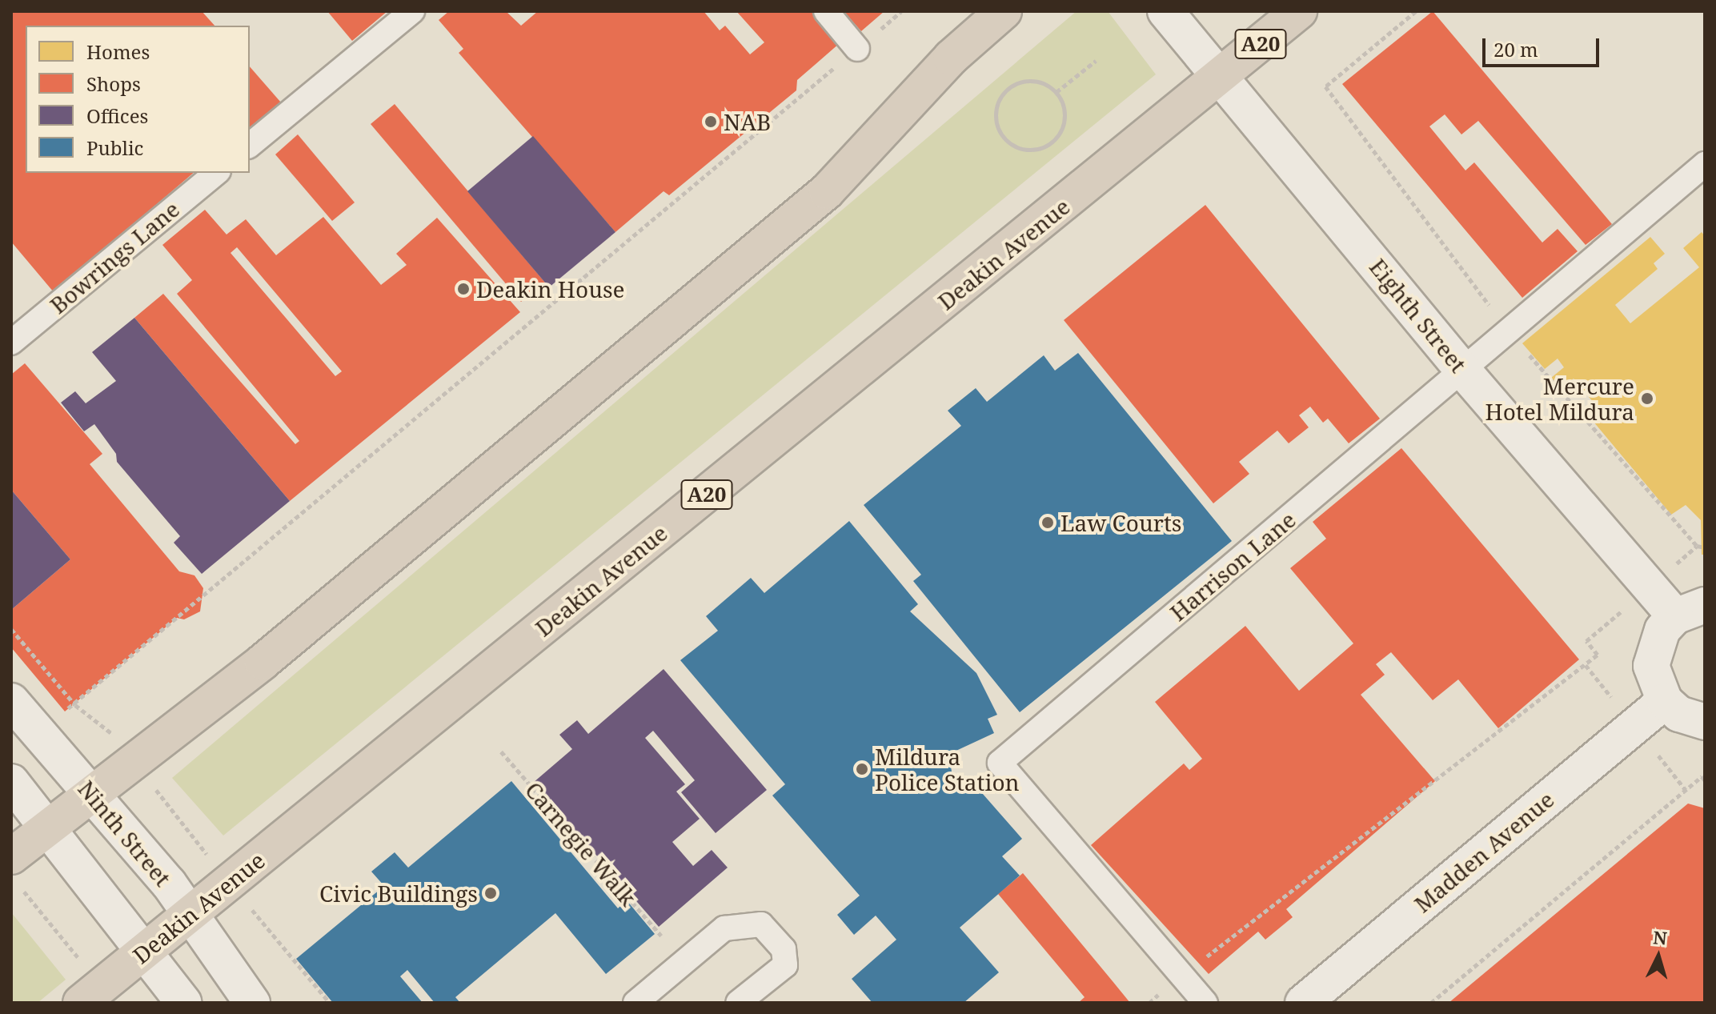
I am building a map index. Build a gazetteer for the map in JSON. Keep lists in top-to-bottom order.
{
  "streets": {
    "highway": ["A20", "Deakin Avenue"],
    "street": ["Eighth Street", "Ninth Street", "Madden Avenue"],
    "lane": ["Bowrings Lane", "Harrison Lane"],
    "path": ["Carnegie Walk"]
  },
  "crossings": [
    ["Deakin Avenue", "Eighth Street"],
    ["Deakin Avenue", "Ninth Street"],
    ["Eighth Street", "Harrison Lane"]
  ],
  "places": [
    "NAB",
    "Deakin House",
    "Mercure Hotel Mildura",
    "Law Courts",
    "Mildura Police Station",
    "Civic Buildings"
  ],
  "legend": [
    "Homes",
    "Shops",
    "Offices",
    "Public"
  ],
  "scale_bar": "20 m",
  "north": "top"
}
